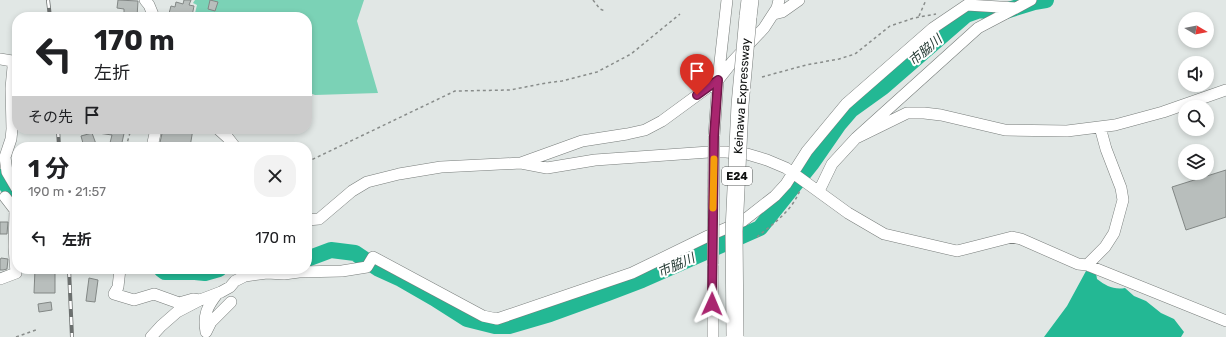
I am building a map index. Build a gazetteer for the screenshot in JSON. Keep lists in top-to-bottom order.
{
  "streets": {
    "highway": ["Keinawa Expressway", "E24"]
  },
  "water": ["市脇川"],
  "north": "right",
  "page": {
    "turn": ["170 m", "左折"],
    "then": "その先",
    "heading": ["1 分", "190 m · 21:57"],
    "list": [
      {
        "name": "左折",
        "value": "170 m"
      }
    ]
  }
}
